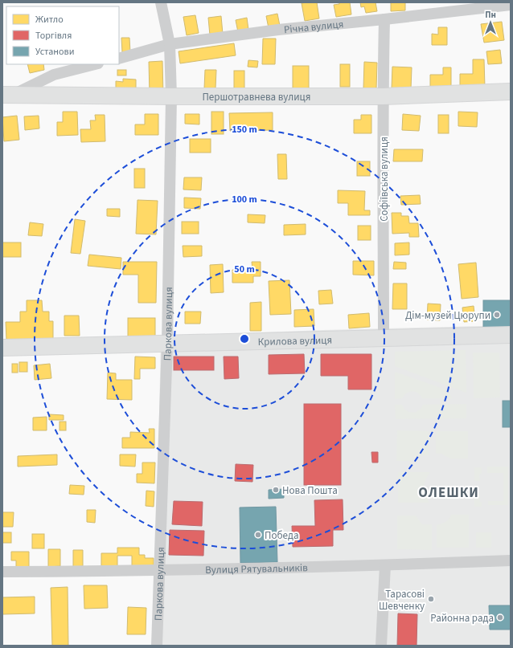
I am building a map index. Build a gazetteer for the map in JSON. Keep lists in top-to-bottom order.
{
  "streets": {
    "street": [
      "Річна вулиця",
      "Першотравнева вулиця",
      "Софіївська вулиця",
      "Паркова вулиця",
      "Крилова вулиця",
      "Вулиця Рятувальників"
    ]
  },
  "crossings": [
    ["Річна вулиця", "Софіївська вулиця"],
    ["Річна вулиця", "Паркова вулиця"],
    ["Першотравнева вулиця", "Софіївська вулиця"],
    ["Першотравнева вулиця", "Паркова вулиця"],
    ["Софіївська вулиця", "Крилова вулиця"],
    ["Паркова вулиця", "Крилова вулиця"],
    ["Паркова вулиця", "Вулиця Рятувальників"]
  ],
  "districts": ["ОЛЕШКИ"],
  "places": [
    "Дім-музей Цюрупи",
    "Нова Пошта",
    "Победа",
    "Тарасові Шевченку",
    "Районна рада"
  ],
  "legend": ["Житло", "Торгівля", "Установи"],
  "north": "top",
  "rings": ["150 m", "100 m", "50 m"]
}
